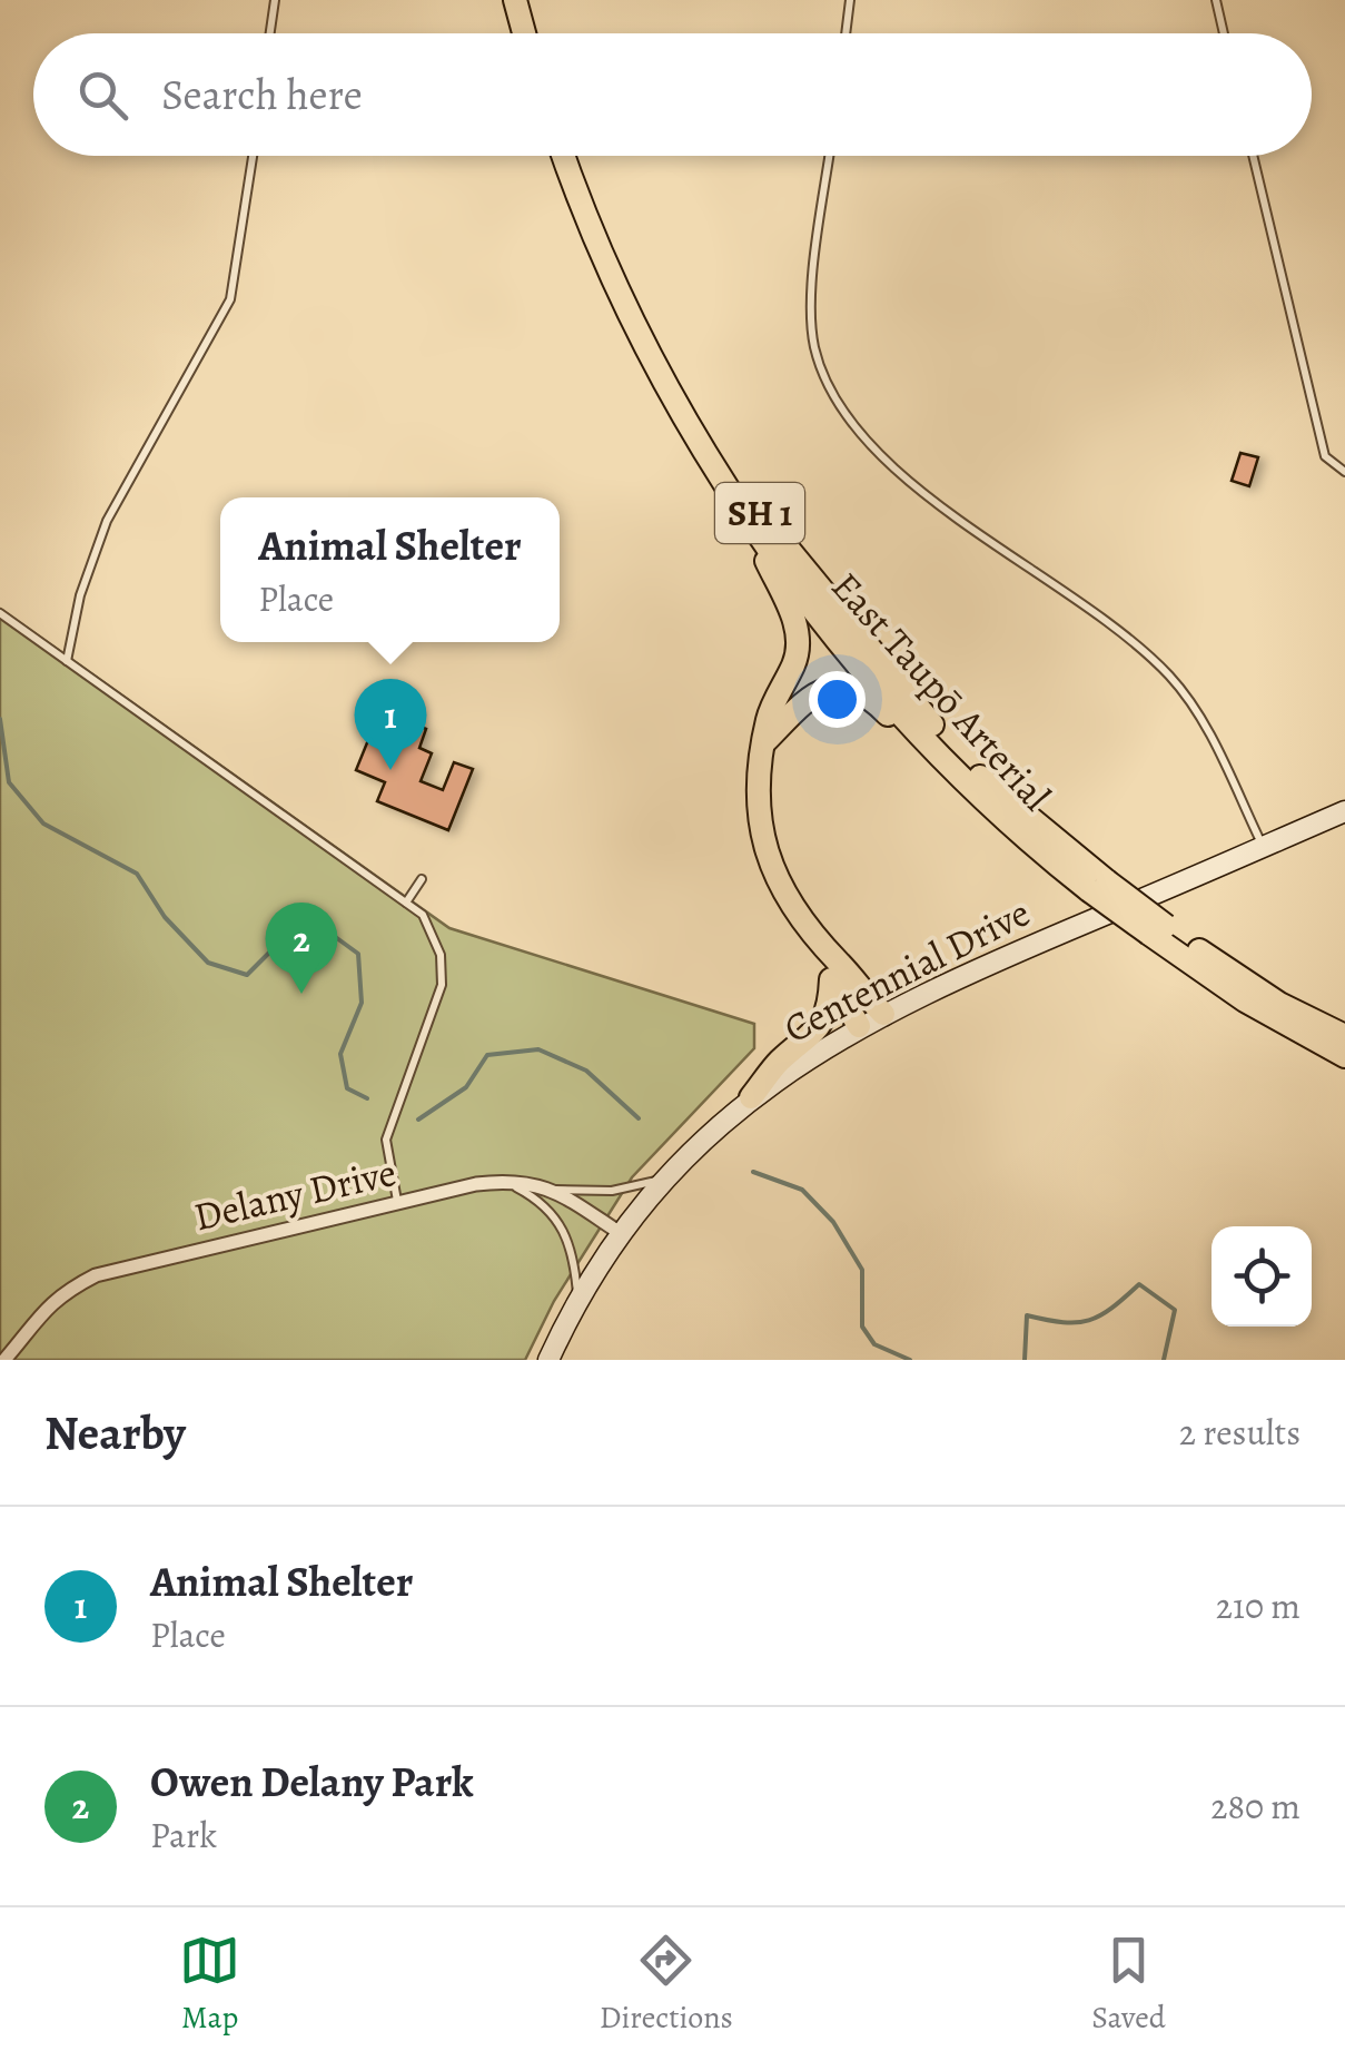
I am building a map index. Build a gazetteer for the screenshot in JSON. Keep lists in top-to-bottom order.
{
  "streets": {
    "highway": ["SH 1", "East Taupō Arterial"],
    "main road": ["Centennial Drive"],
    "street": ["Delany Drive"]
  },
  "crossings": [
    ["Centennial Drive", "Delany Drive"]
  ],
  "page": {
    "search": "Search here",
    "popup": ["Animal Shelter", "Place"],
    "pins": ["1", "2"],
    "heading": ["Nearby", "2 results"],
    "list": [
      {
        "mark": "1",
        "name": "Animal Shelter",
        "note": "Place",
        "value": "210 m"
      },
      {
        "mark": "2",
        "name": "Owen Delany Park",
        "note": "Park",
        "value": "280 m"
      }
    ],
    "nav": ["Map", "Directions", "Saved"]
  }
}
